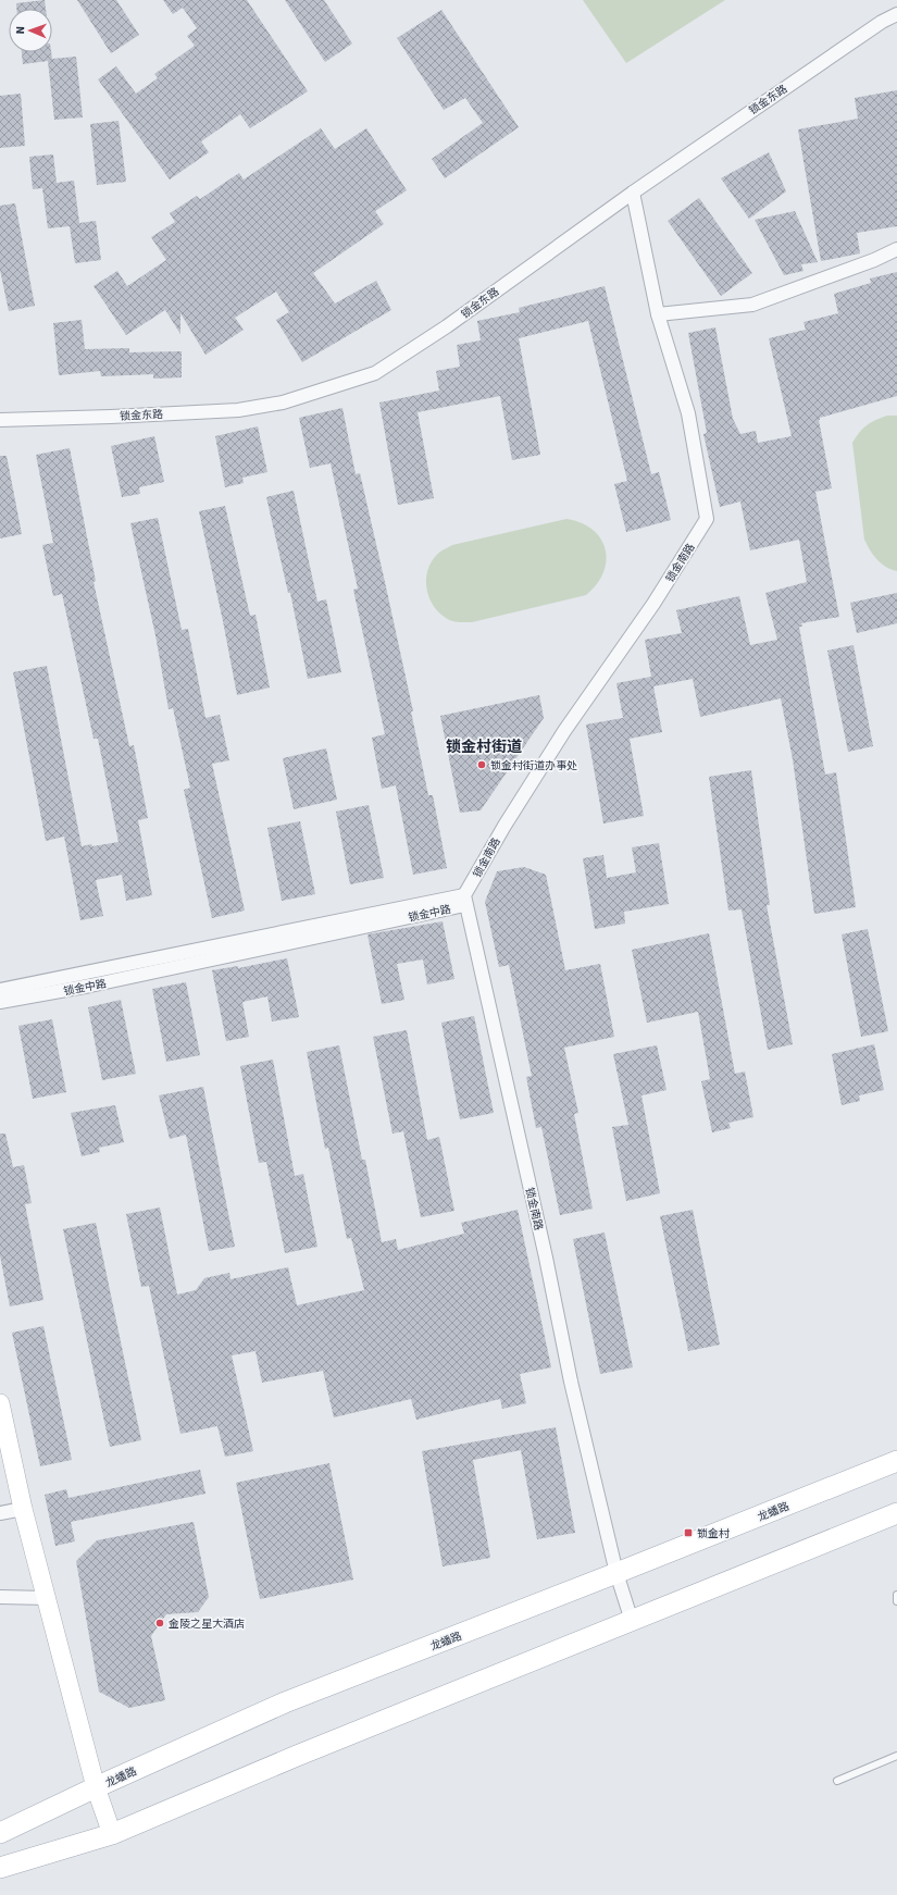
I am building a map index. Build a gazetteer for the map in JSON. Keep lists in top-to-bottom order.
{
  "streets": {
    "main road": ["龙蟠路"],
    "street": ["锁金东路", "锁金南路", "锁金中路"]
  },
  "crossings": [
    ["锁金东路", "锁金南路"],
    ["锁金南路", "锁金中路"],
    ["锁金南路", "龙蟠路"]
  ],
  "districts": ["锁金村街道"],
  "places": {
    "other": ["锁金村街道办事处", "金陵之星大酒店"],
    "transit": ["锁金村"]
  },
  "north": "left"
}
